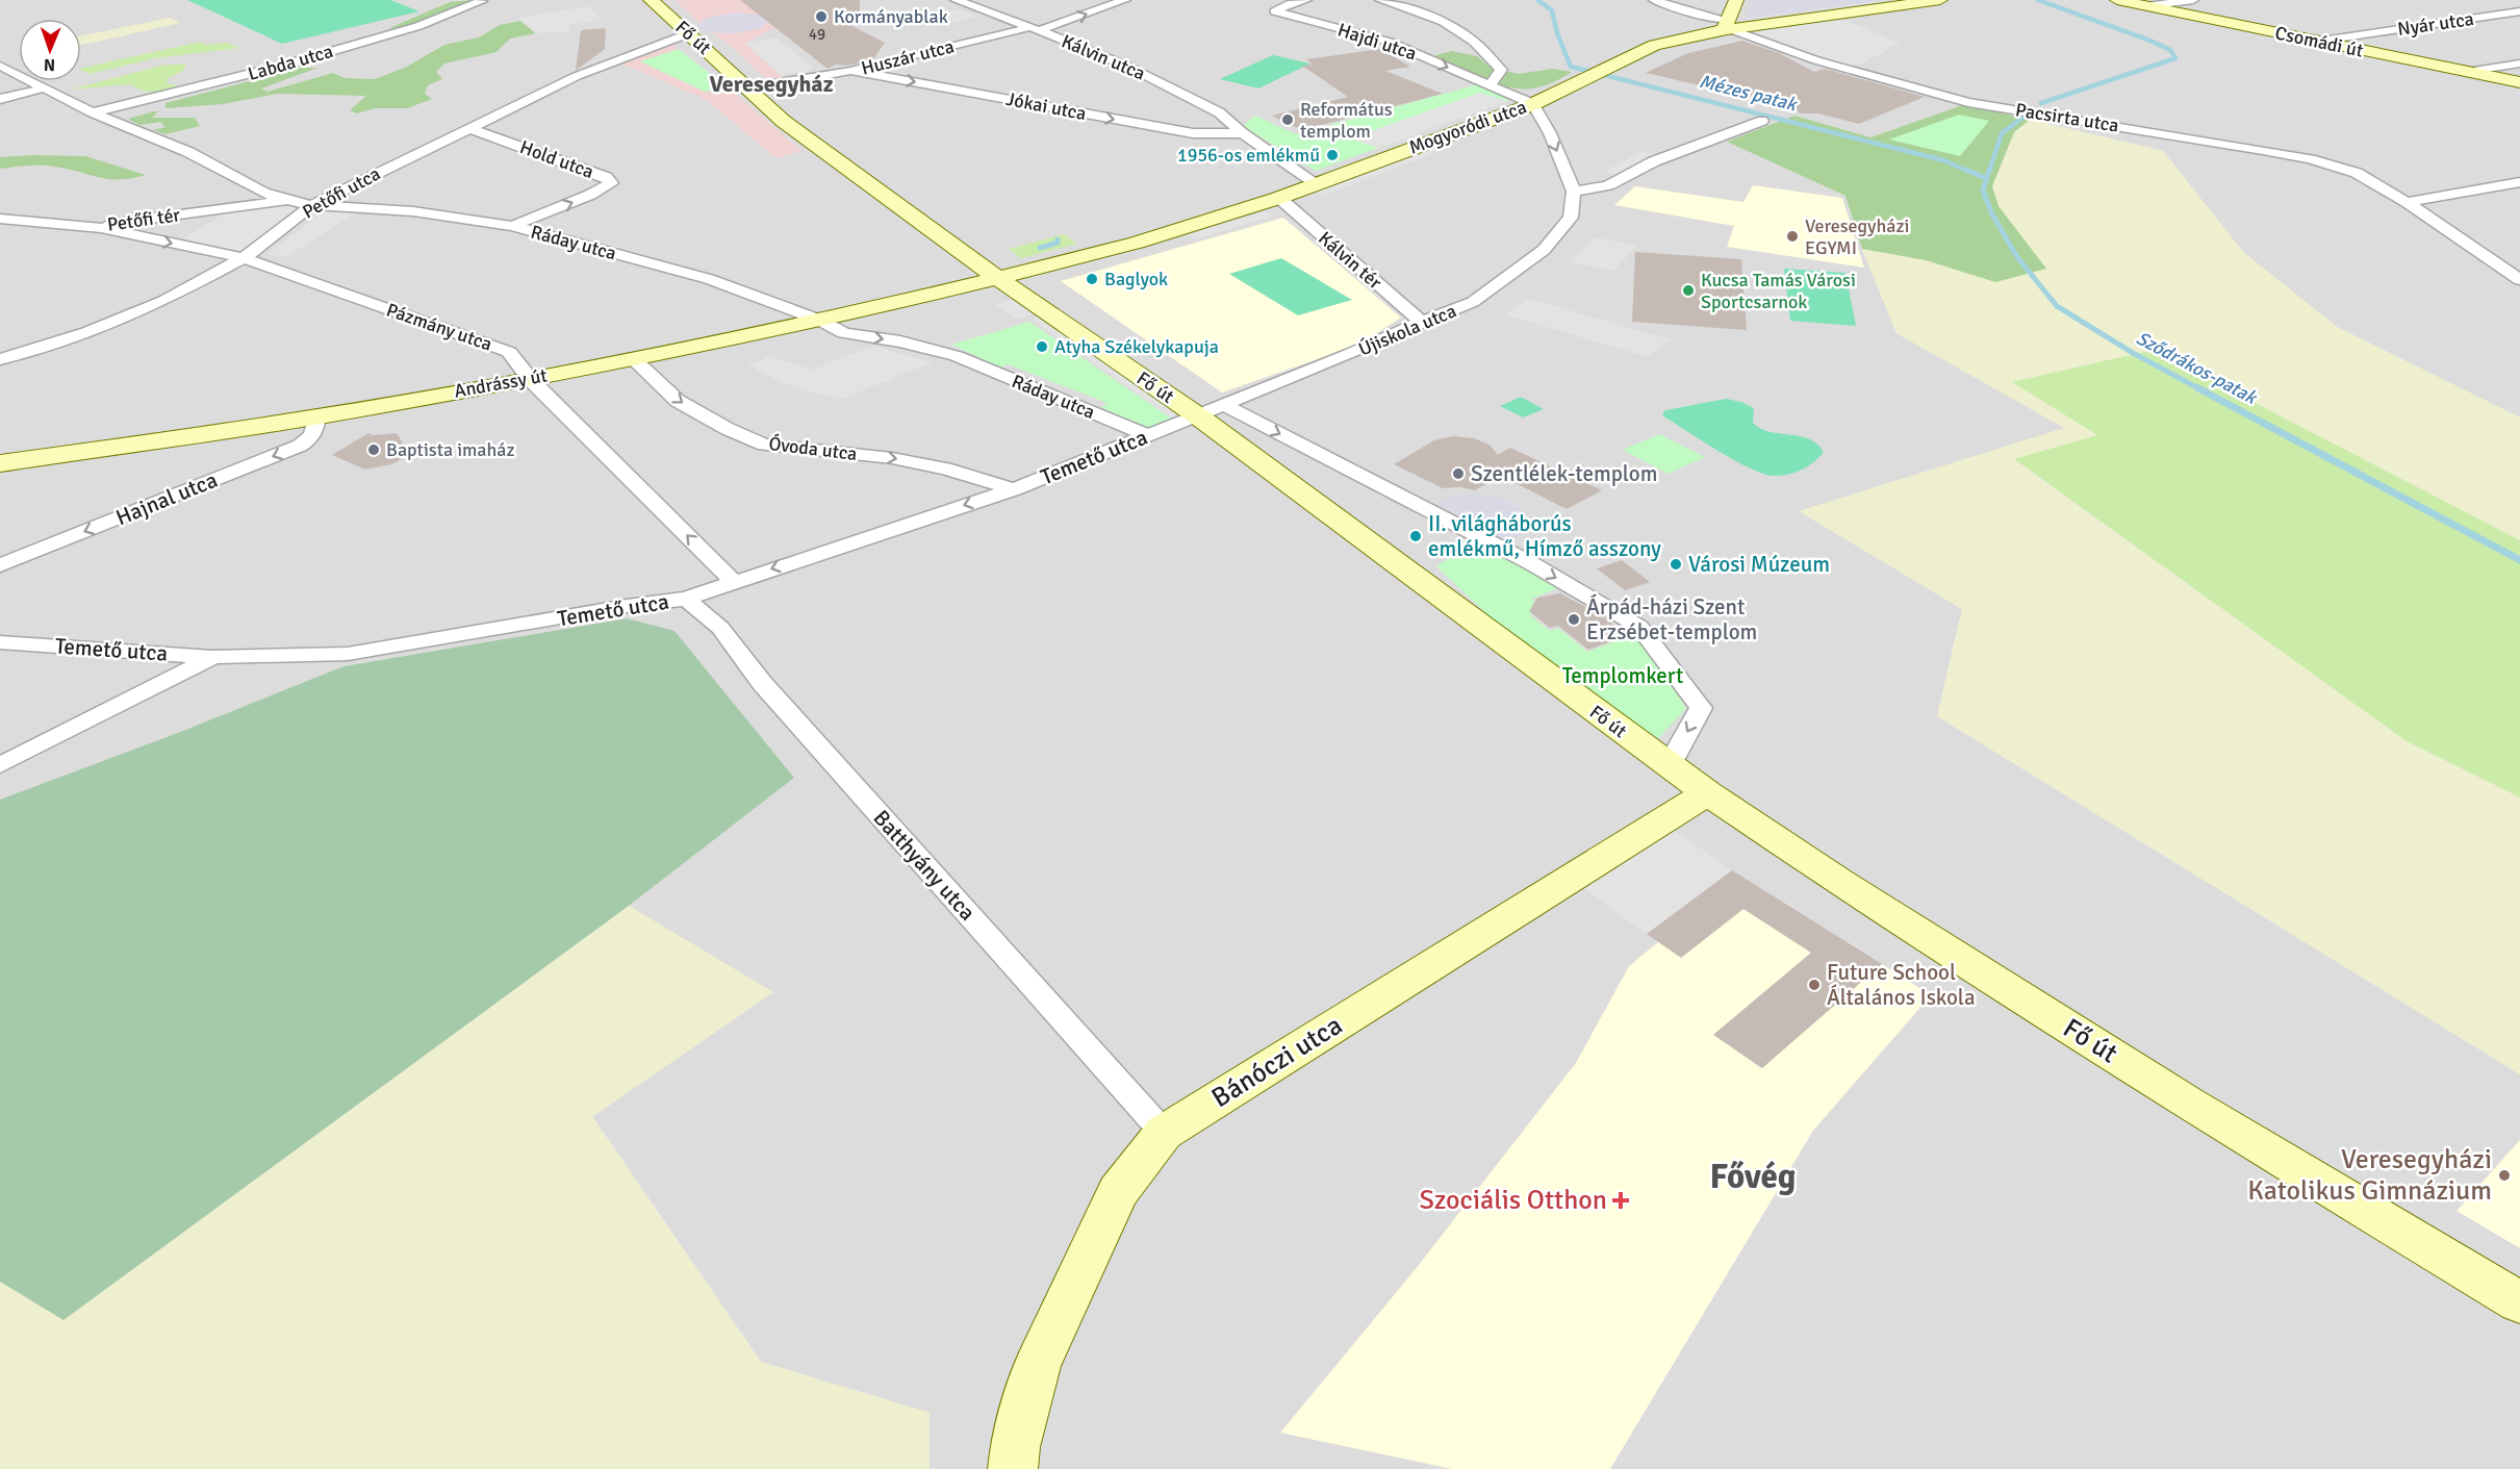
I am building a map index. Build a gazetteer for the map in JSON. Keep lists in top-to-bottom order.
{
  "streets": {
    "main road": [
      "Fő út",
      "Csomádi út",
      "Mogyoródi utca",
      "Andrássy út",
      "Bánóczi utca"
    ],
    "street": [
      "Nyár utca",
      "Hajdi utca",
      "Huszár utca",
      "Kálvin utca",
      "Labda utca",
      "Jókai utca",
      "Pacsirta utca",
      "Hold utca",
      "Petőfi utca",
      "Petőfi tér",
      "Ráday utca",
      "Kálvin tér",
      "Pázmány utca",
      "Újiskola utca",
      "Óvoda utca",
      "Temető utca",
      "Hajnal utca",
      "Batthyány utca"
    ]
  },
  "crossings": [
    ["Nyár utca", "Csomádi út"],
    ["Fő út", "Huszár utca"],
    ["Fő út", "Mogyoródi utca"],
    ["Fő út", "Petőfi utca"],
    ["Fő út", "Újiskola utca"],
    ["Fő út", "Andrássy út"],
    ["Fő út", "Temető utca"],
    ["Fő út", "Bánóczi utca"],
    ["Hajdi utca", "Mogyoródi utca"],
    ["Huszár utca", "Kálvin utca"],
    ["Huszár utca", "Jókai utca"],
    ["Kálvin utca", "Jókai utca"],
    ["Labda utca", "Ráday utca"],
    ["Pacsirta utca", "Mogyoródi utca"],
    ["Mogyoródi utca", "Kálvin tér"],
    ["Mogyoródi utca", "Andrássy út"],
    ["Hold utca", "Petőfi utca"],
    ["Hold utca", "Ráday utca"],
    ["Petőfi utca", "Petőfi tér"],
    ["Petőfi utca", "Ráday utca"],
    ["Petőfi utca", "Pázmány utca"],
    ["Petőfi tér", "Ráday utca"],
    ["Petőfi tér", "Pázmány utca"],
    ["Ráday utca", "Andrássy út"],
    ["Ráday utca", "Temető utca"],
    ["Kálvin tér", "Újiskola utca"],
    ["Pázmány utca", "Andrássy út"],
    ["Pázmány utca", "Temető utca"],
    ["Újiskola utca", "Temető utca"],
    ["Andrássy út", "Óvoda utca"],
    ["Andrássy út", "Hajnal utca"],
    ["Óvoda utca", "Temető utca"],
    ["Temető utca", "Batthyány utca"],
    ["Batthyány utca", "Bánóczi utca"]
  ],
  "one_way": ["Jókai utca", "Pázmány utca", "Óvoda utca"],
  "districts": ["Veresegyház", "Fővég"],
  "water": ["Mézes patak", "Sződrákos-patak"],
  "parks": ["Templomkert"],
  "places": {
    "other": [
      "Kormányablak",
      "Református templom",
      "1956-os emlékmű",
      "Veresegyházi EGYMI",
      "Baglyok",
      "Kucsa Tamás Városi Sportcsarnok",
      "Atyha Székelykapuja",
      "Baptista imaház",
      "Szentlélek-templom",
      "II. világháborús emlékmű, Hímző asszony",
      "Városi Múzeum",
      "Árpád-házi Szent Erzsébet-templom",
      "Future School Általános Iskola",
      "Veresegyházi Katolikus Gimnázium"
    ],
    "health": ["Szociális Otthon"]
  },
  "house_numbers": ["49"],
  "north": "bottom"
}
